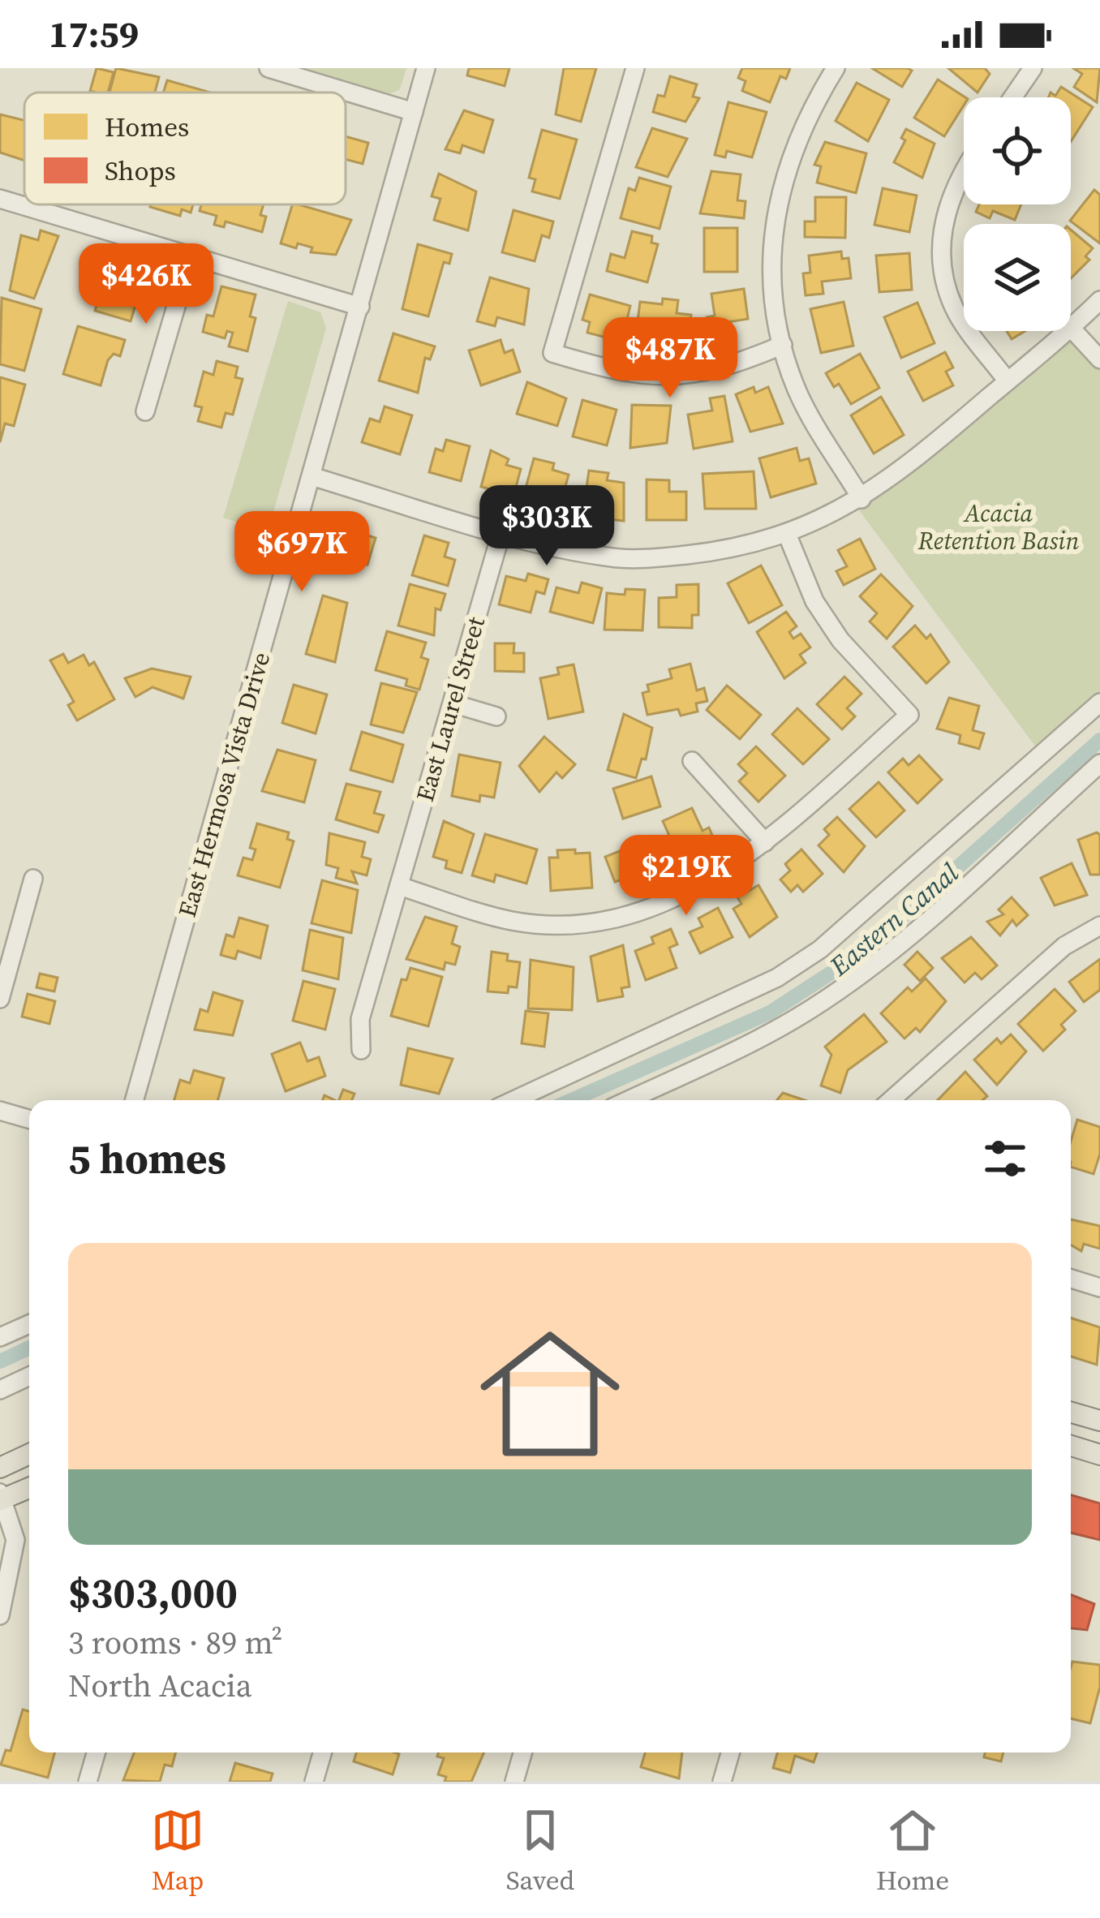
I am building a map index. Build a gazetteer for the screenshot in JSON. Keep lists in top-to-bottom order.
{
  "streets": {
    "street": ["East Laurel Street", "East Hermosa Vista Drive"]
  },
  "water": ["Eastern Canal"],
  "parks": ["Acacia Retention Basin"],
  "legend": ["Homes", "Shops"],
  "page": {
    "status": "17:59",
    "price": [
      "$426K",
      "$487K",
      "$303K",
      "$697K",
      "$219K"
    ],
    "heading": "5 homes",
    "list": [
      {
        "name": "$303,000",
        "note": "3 rooms · 89 m² · North Acacia"
      }
    ],
    "tabs": ["Map", "Saved", "Home"]
  }
}
